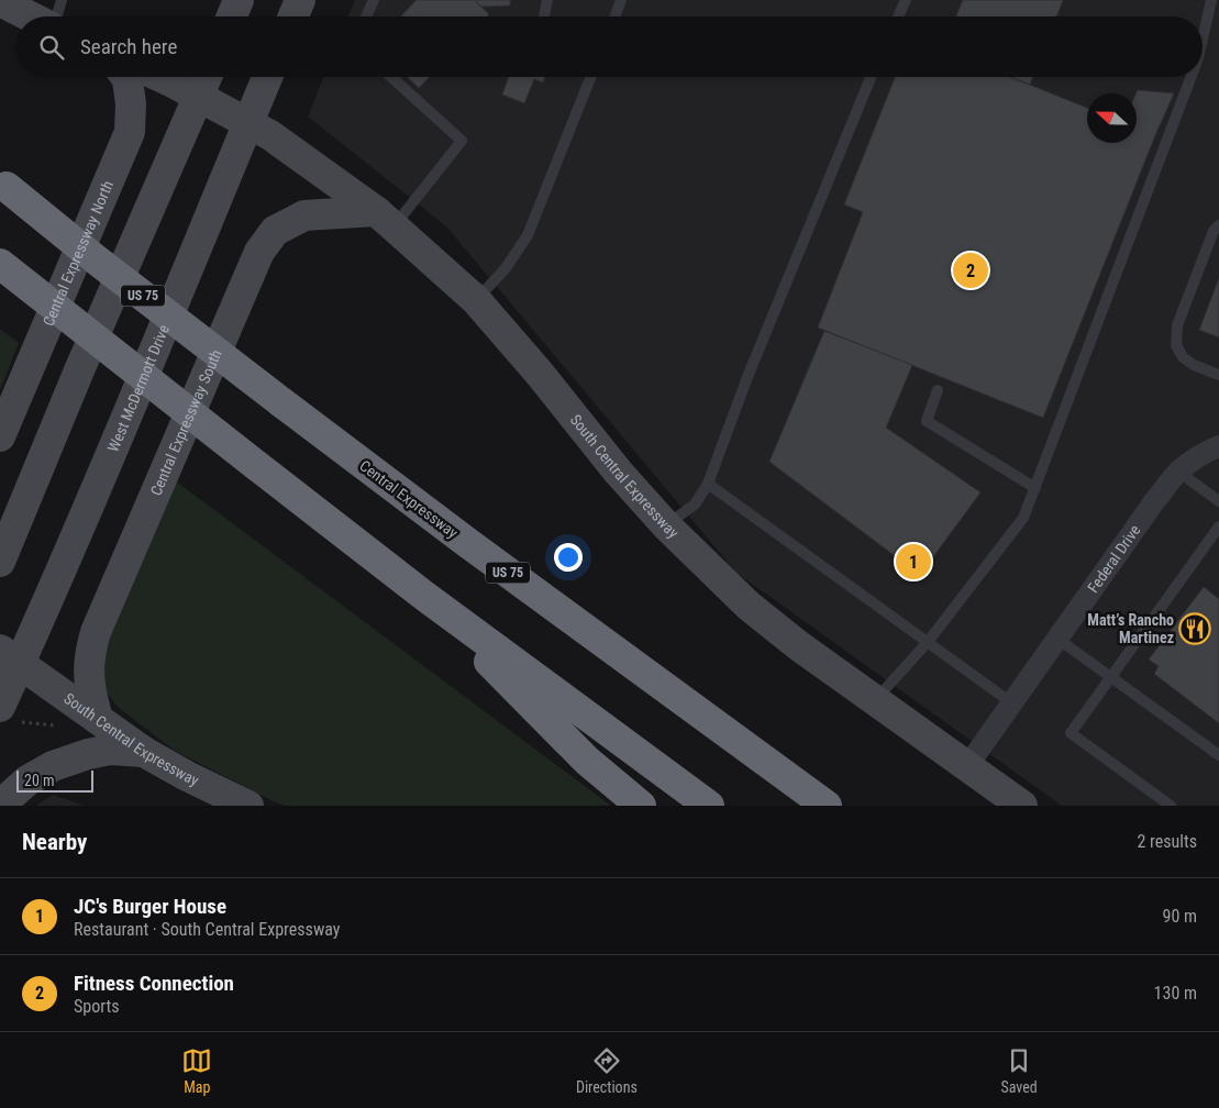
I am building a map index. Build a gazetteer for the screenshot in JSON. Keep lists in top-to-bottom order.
{
  "streets": {
    "highway": ["US 75", "Central Expressway"],
    "main road": [
      "Central Expressway North",
      "West McDermott Drive",
      "Central Expressway South",
      "South Central Expressway"
    ],
    "street": ["Federal Drive"]
  },
  "crossings": [
    ["West McDermott Drive", "South Central Expressway"],
    ["Central Expressway South", "South Central Expressway"],
    ["South Central Expressway", "Federal Drive"]
  ],
  "places": {
    "restaurant": ["Matt’s Rancho Martinez"]
  },
  "scale_bar": "20 m",
  "north": "left",
  "page": {
    "search": "Search here",
    "pins": ["2", "1"],
    "scale": "20 m",
    "heading": ["Nearby", "2 results"],
    "list": [
      {
        "mark": "1",
        "name": "JC's Burger House",
        "note": "Restaurant · South Central Expressway",
        "value": "90 m"
      },
      {
        "mark": "2",
        "name": "Fitness Connection",
        "note": "Sports",
        "value": "130 m"
      }
    ],
    "nav": ["Map", "Directions", "Saved"]
  }
}
